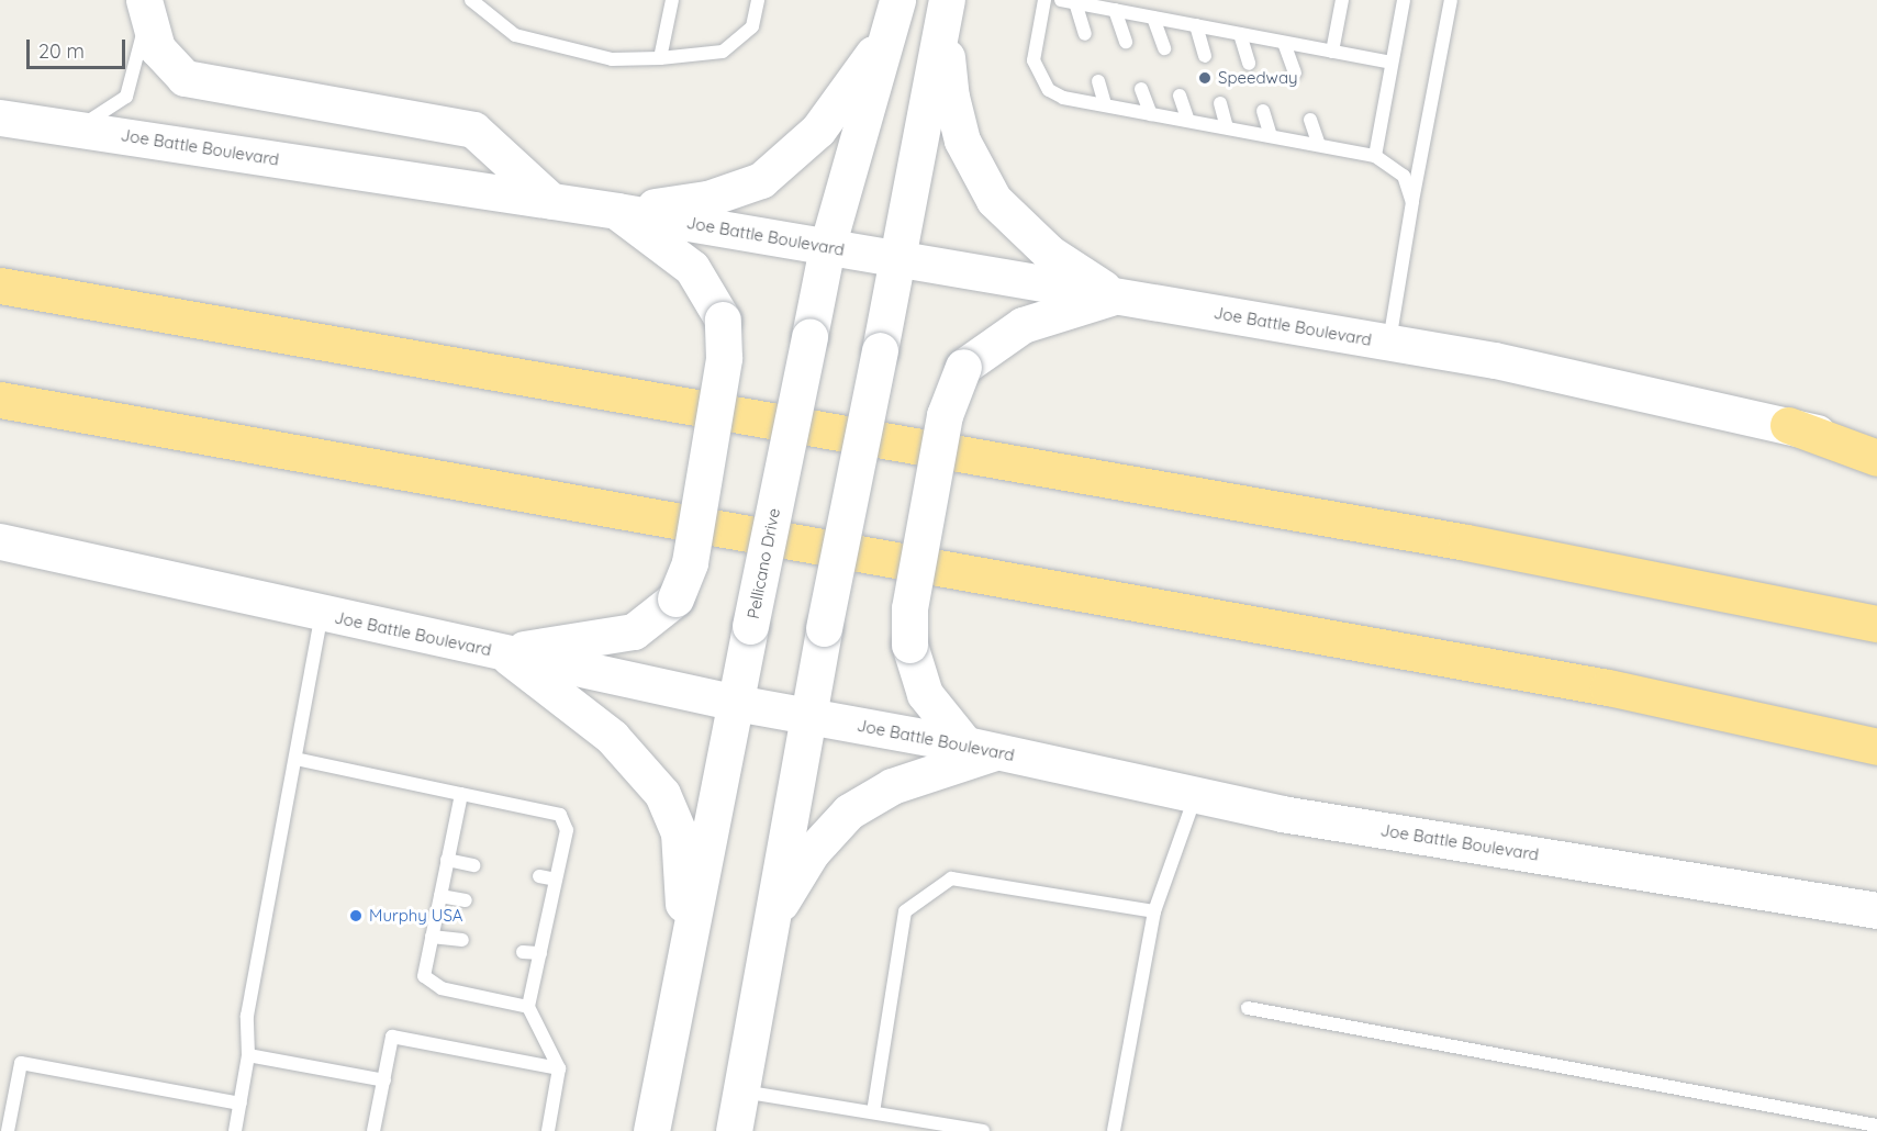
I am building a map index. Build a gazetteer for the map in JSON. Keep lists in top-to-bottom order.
{
  "streets": {
    "main road": ["Joe Battle Boulevard", "Pellicano Drive"]
  },
  "crossings": [
    ["Joe Battle Boulevard", "Pellicano Drive"]
  ],
  "places": ["Speedway", "Murphy USA"],
  "scale_bar": "20 m"
}
